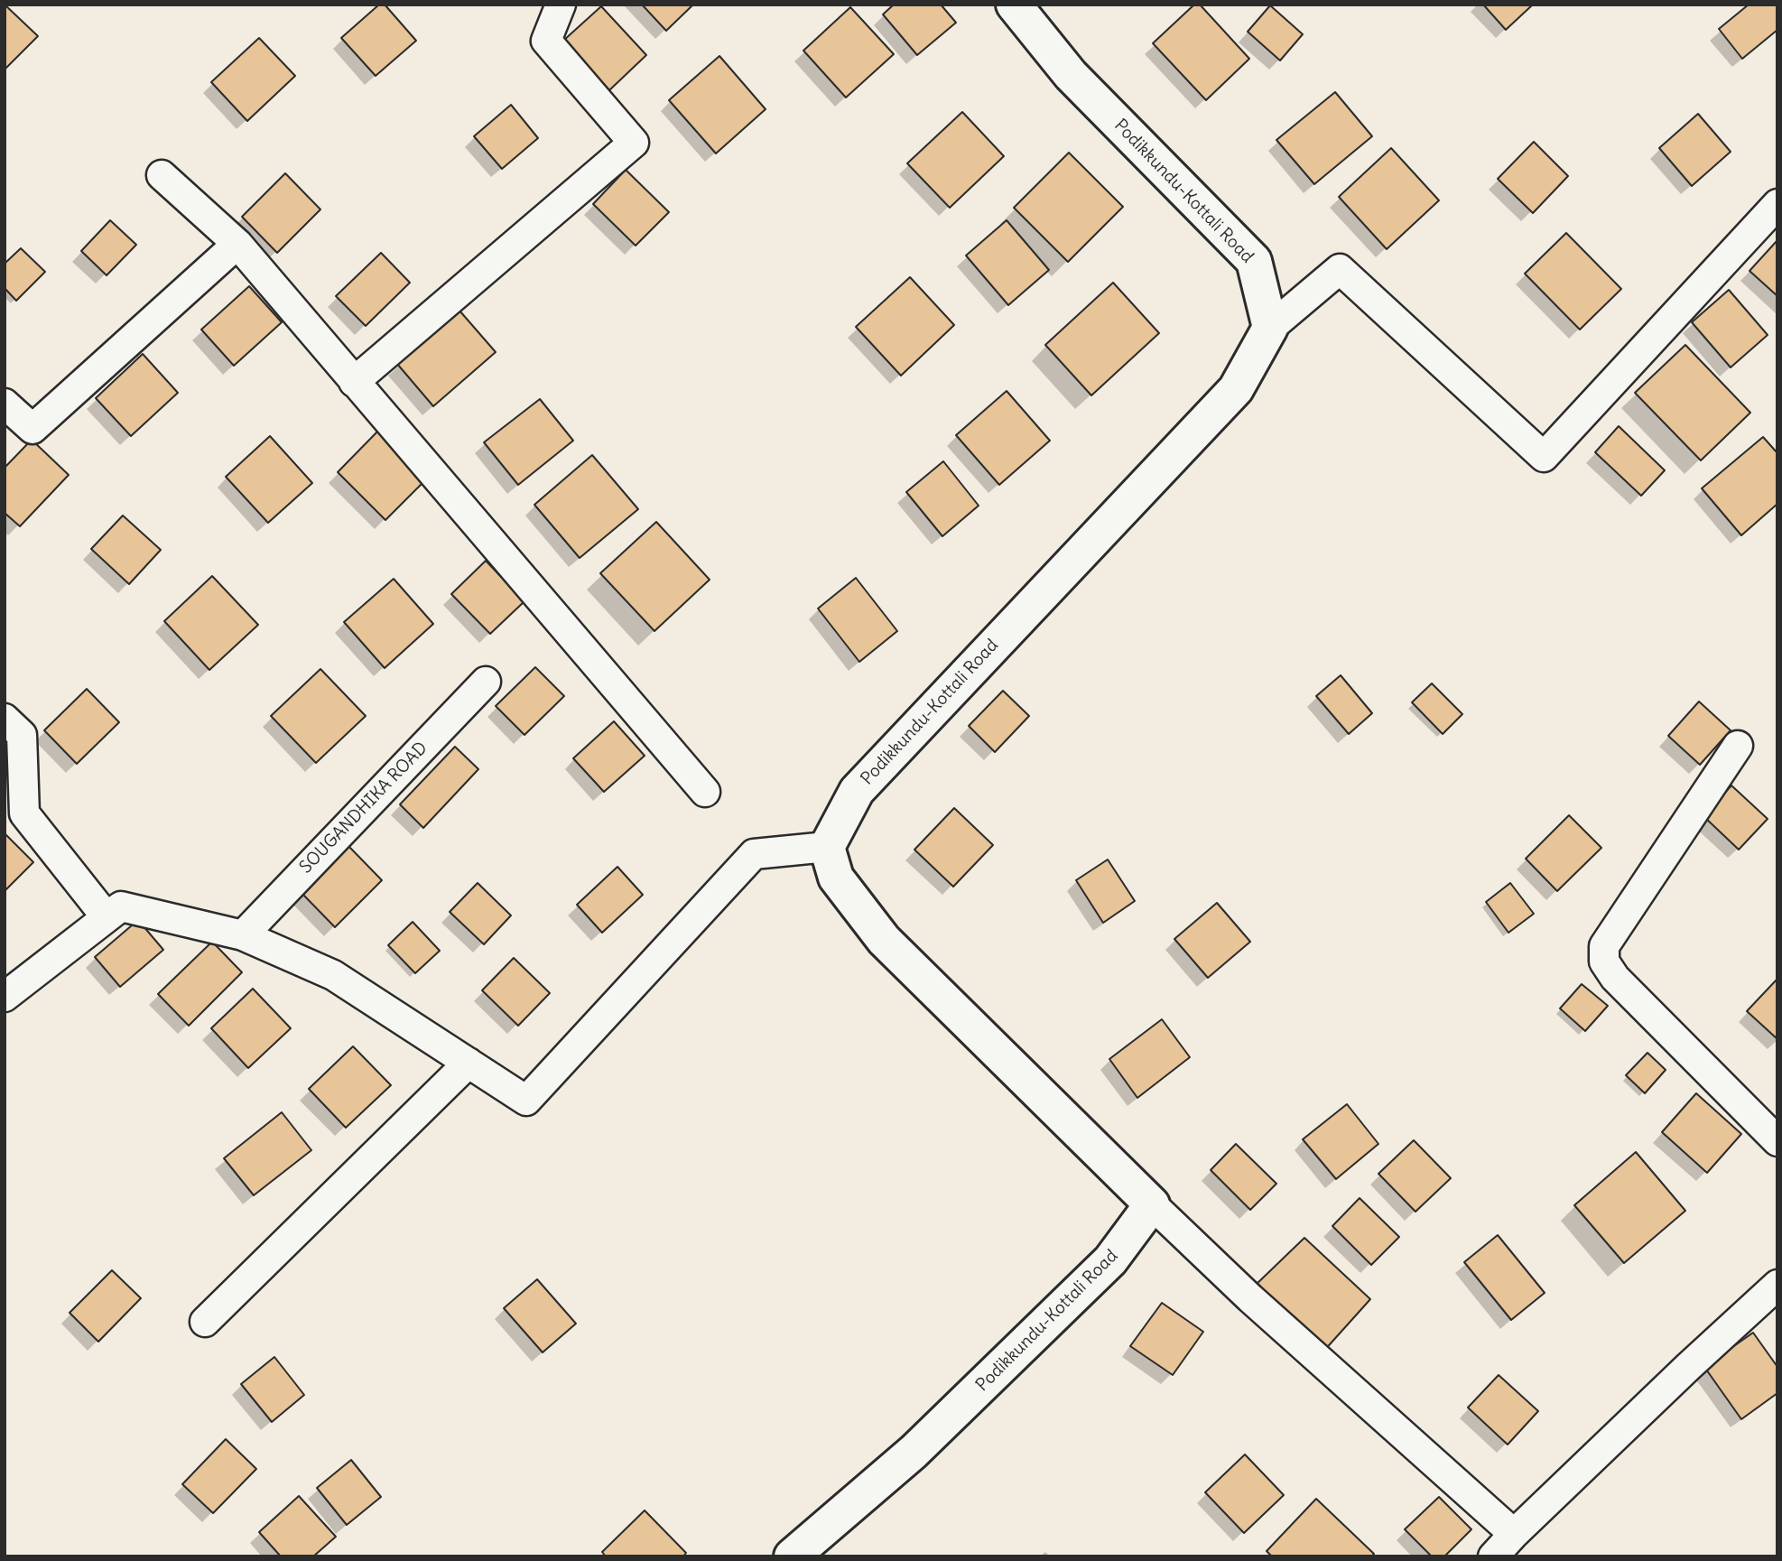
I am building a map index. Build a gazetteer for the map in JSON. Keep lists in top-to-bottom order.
{
  "streets": {
    "main road": ["Podikkundu-Kottali Road"],
    "street": ["SOUGANDHIKA ROAD"]
  }
}
